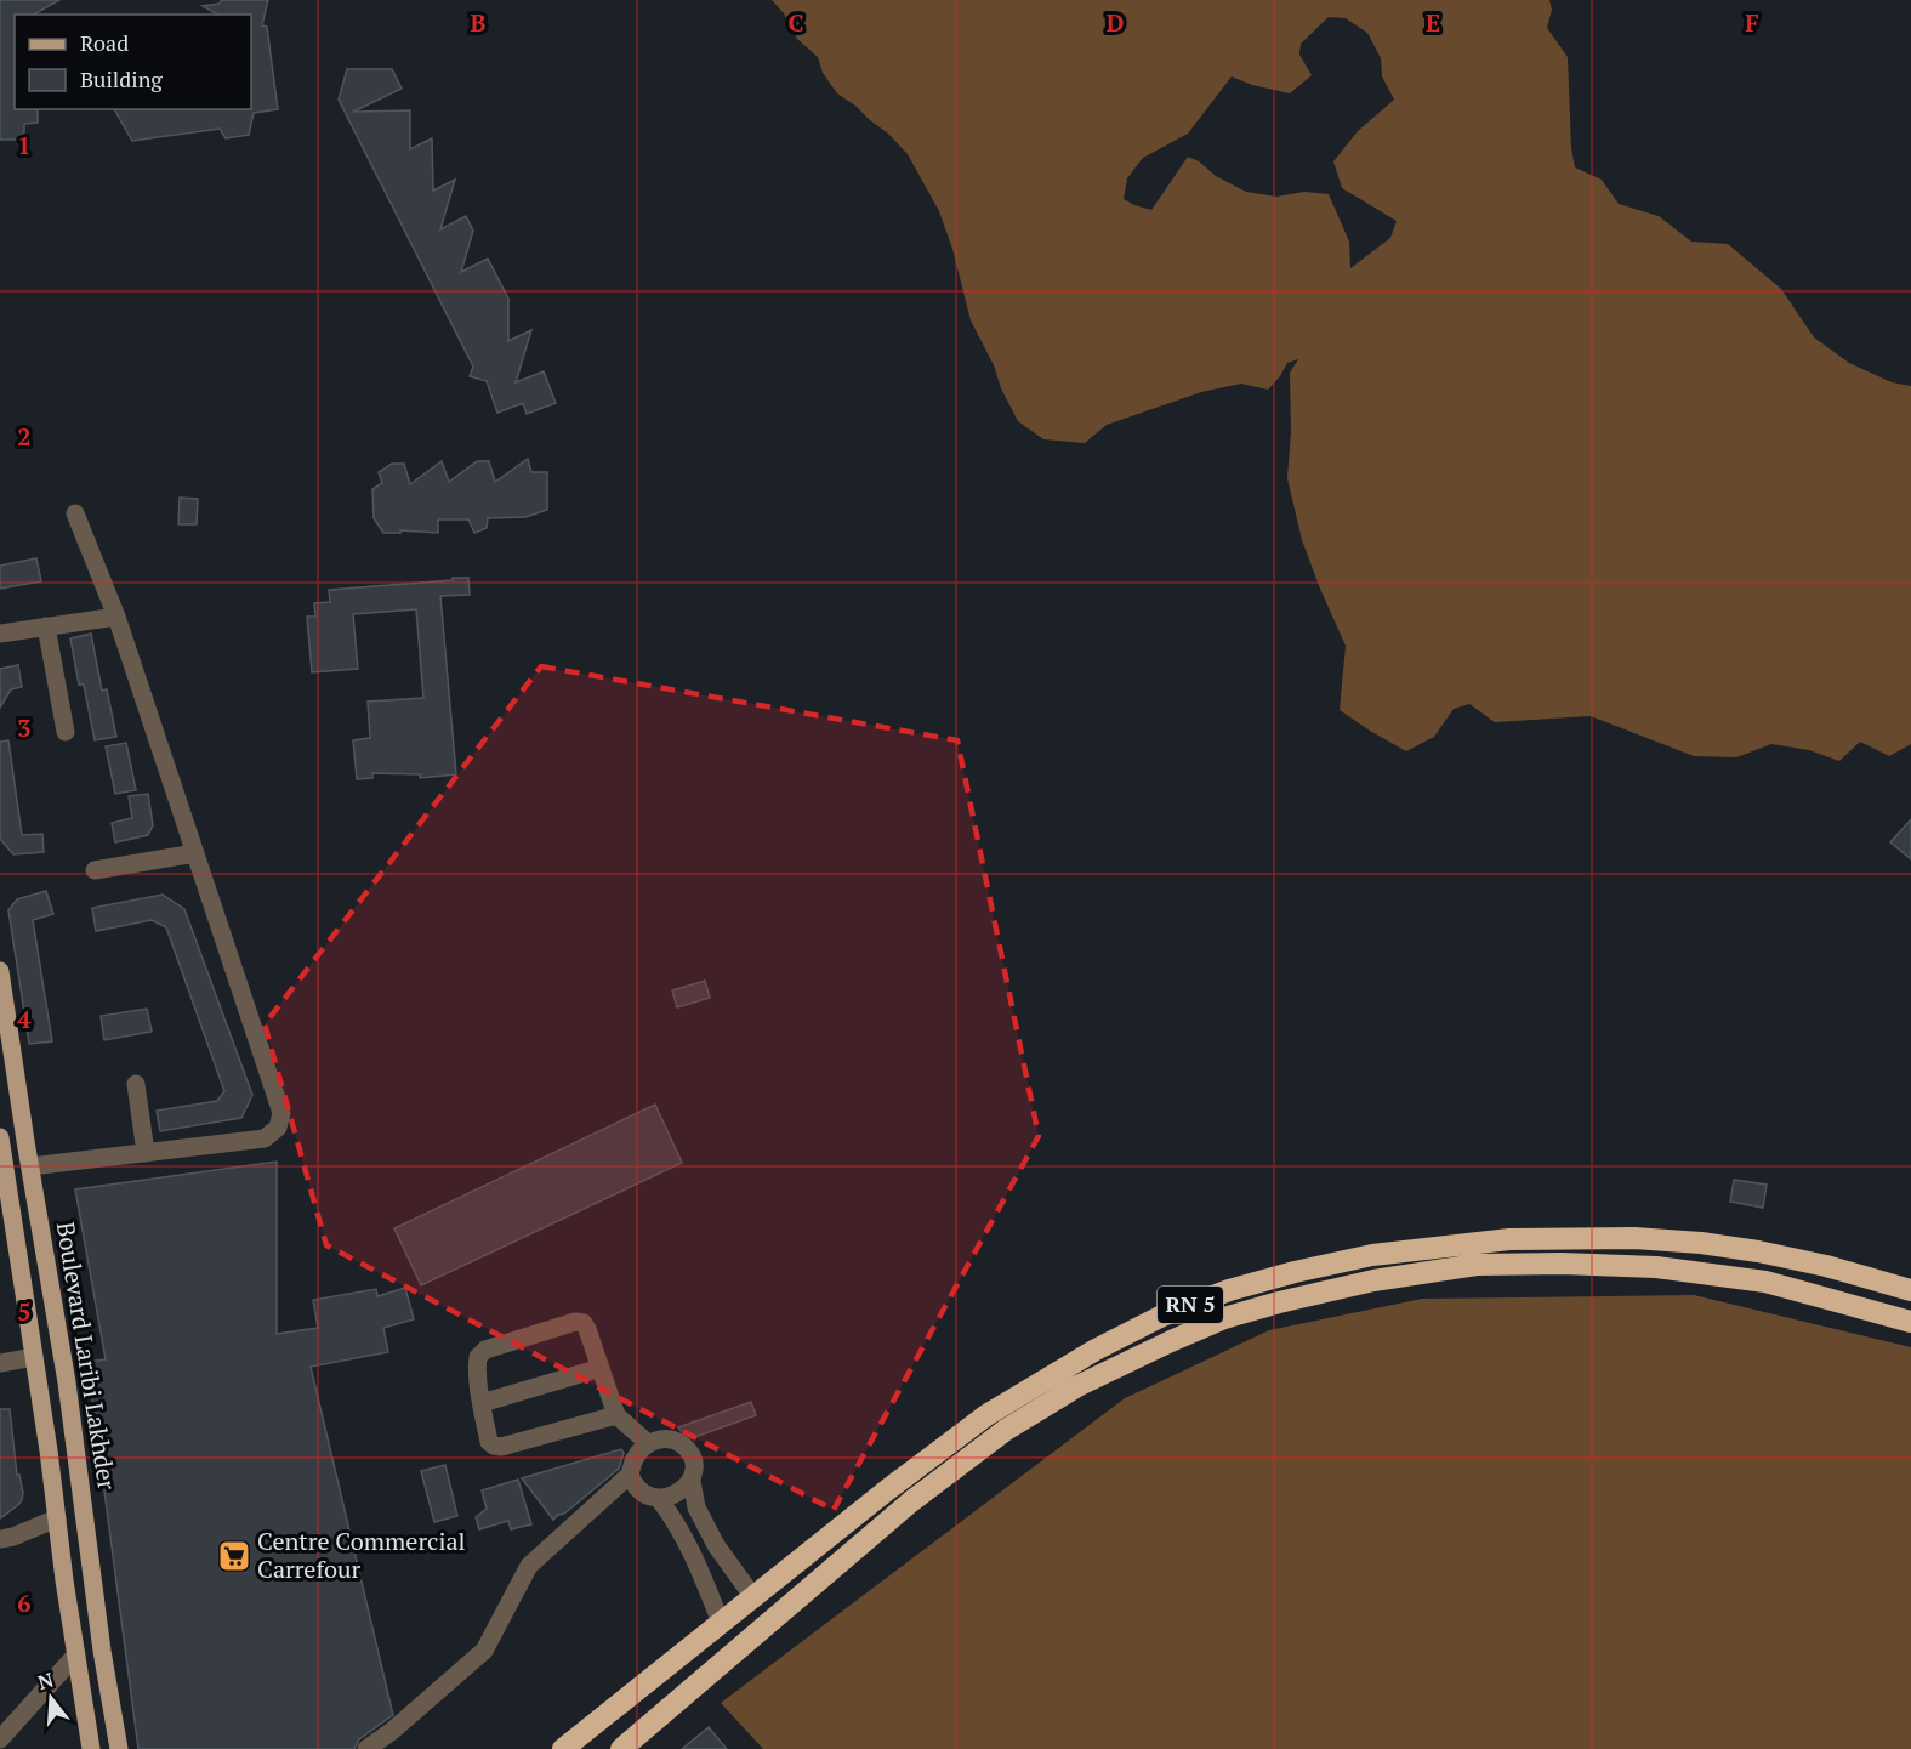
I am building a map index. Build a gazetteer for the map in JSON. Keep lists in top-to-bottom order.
{
  "streets": {
    "highway": ["RN 5"],
    "main road": ["Boulevard Laribi Lakhder"]
  },
  "places": {
    "supermarket": ["Centre Commercial Carrefour"]
  },
  "legend": ["Road", "Building"],
  "north": "top",
  "grid": {
    "columns": [
      "B",
      "C",
      "D",
      "E",
      "F"
    ],
    "rows": [
      "1",
      "2",
      "3",
      "4",
      "5",
      "6"
    ]
  }
}
